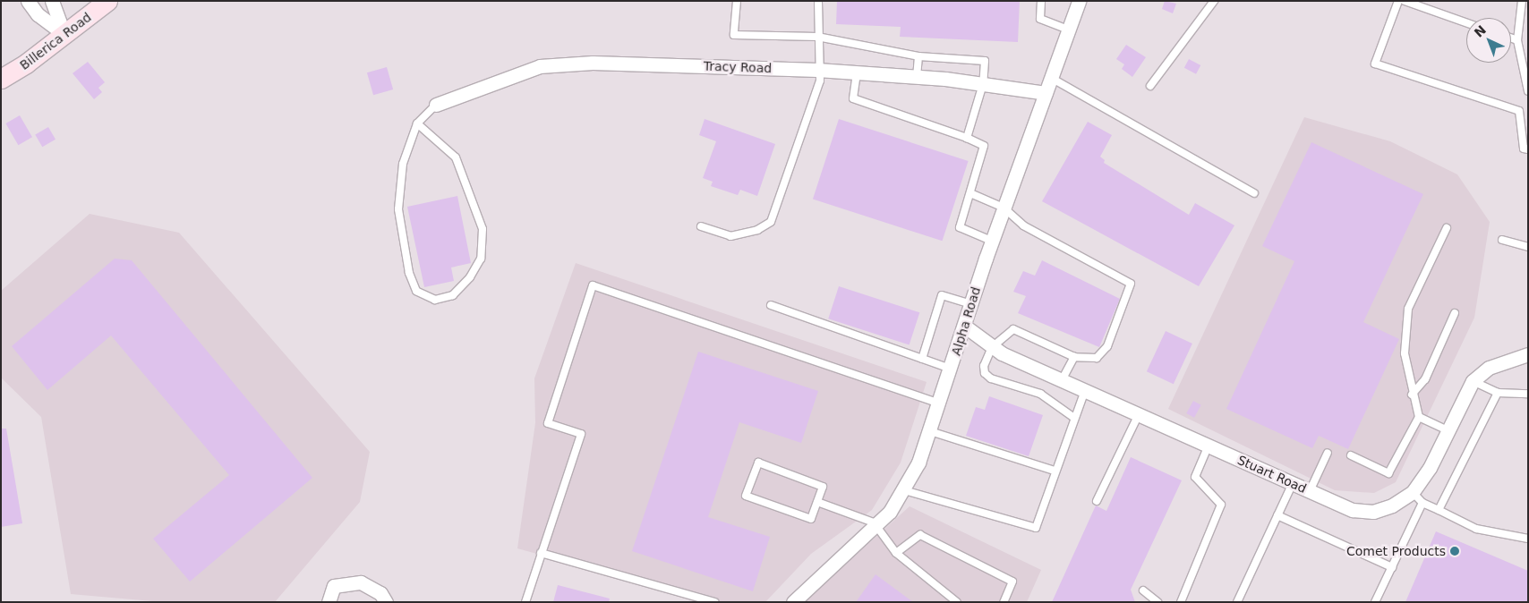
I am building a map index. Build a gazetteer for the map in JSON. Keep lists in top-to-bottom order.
{
  "streets": {
    "main road": ["Billerica Road"],
    "street": ["Tracy Road", "Alpha Road", "Stuart Road"]
  },
  "crossings": [
    ["Tracy Road", "Alpha Road"],
    ["Alpha Road", "Stuart Road"]
  ],
  "places": ["Comet Products"],
  "north": "top left"
}
